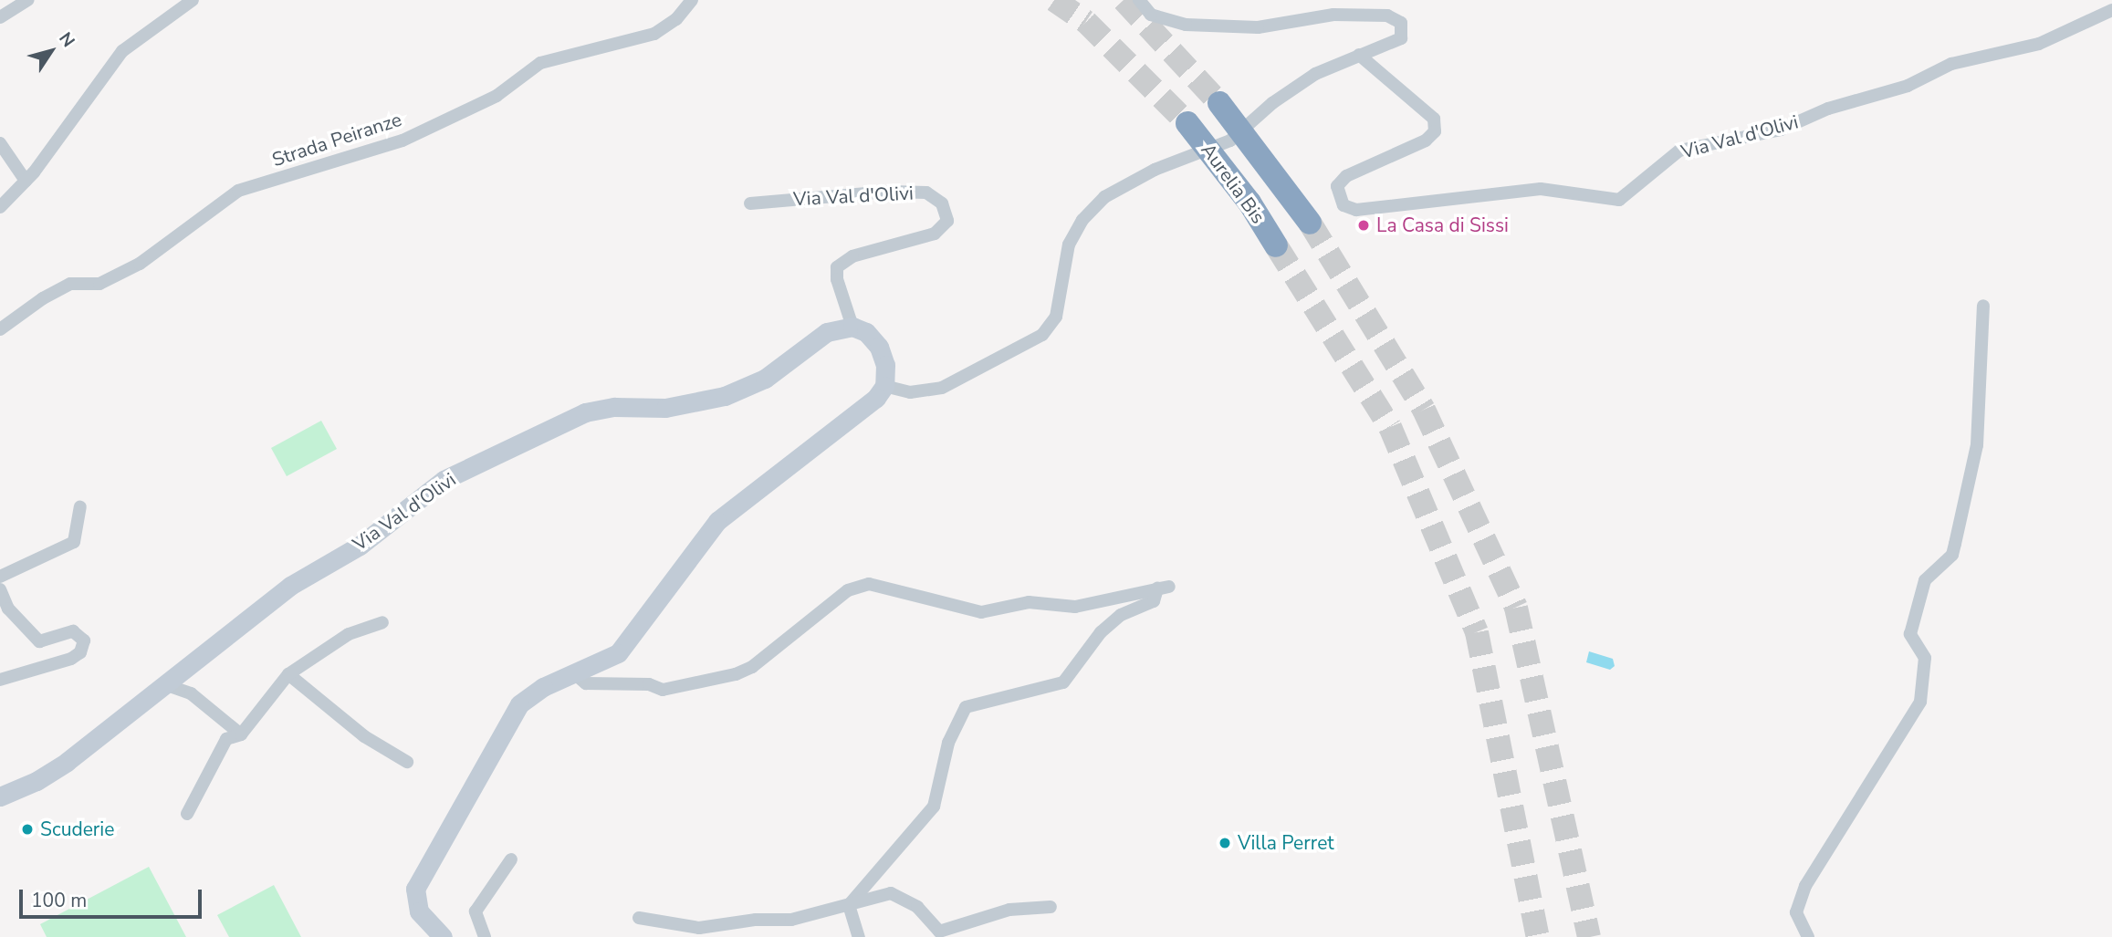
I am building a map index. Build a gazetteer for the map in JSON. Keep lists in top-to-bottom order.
{
  "streets": {
    "highway": ["Aurelia Bis"],
    "street": ["Via Val d'Olivi", "Strada Peiranze"]
  },
  "places": ["La Casa di Sissi", "Scuderie", "Villa Perret"],
  "scale_bar": "100 m",
  "north": "top right"
}
